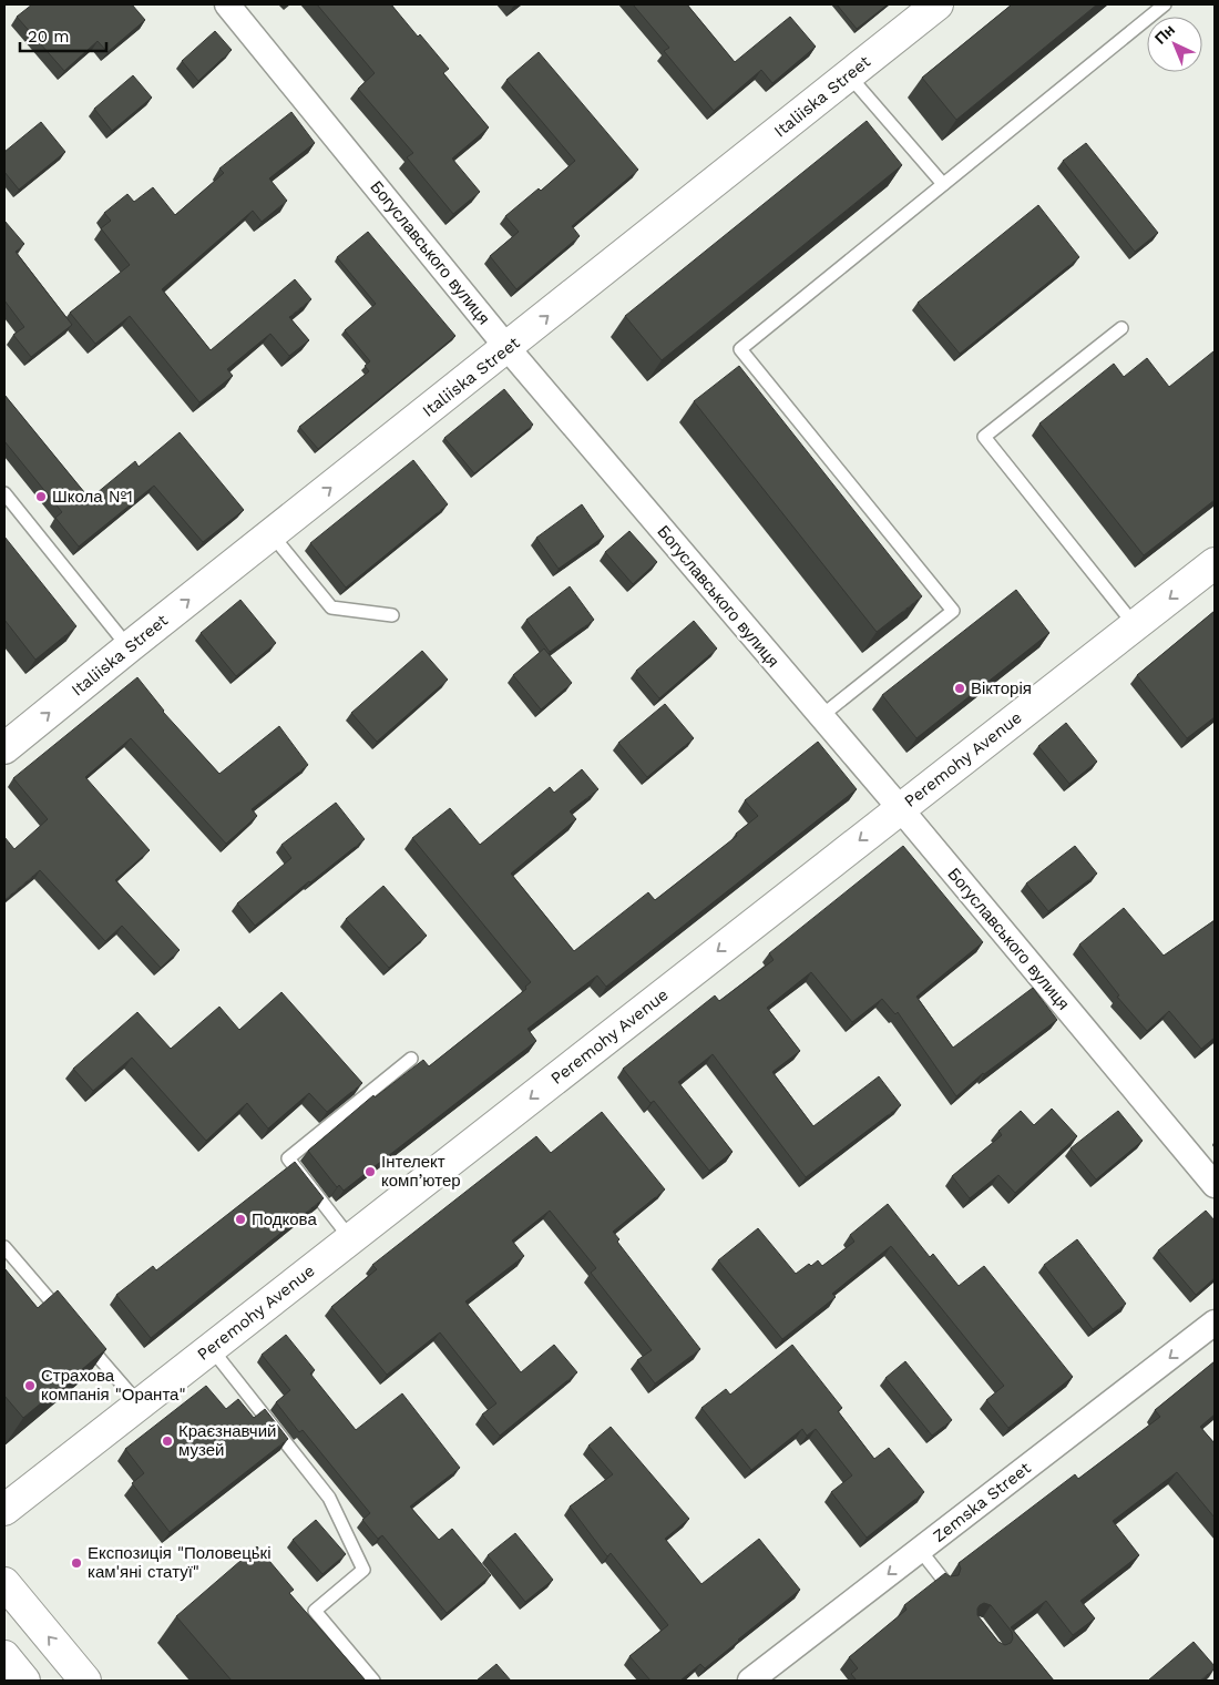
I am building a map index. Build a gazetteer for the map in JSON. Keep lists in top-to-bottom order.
{
  "streets": {
    "street": [
      "Italiiska Street",
      "Богуславського вулиця",
      "Peremohy Avenue",
      "Zemska Street"
    ]
  },
  "crossings": [
    ["Italiiska Street", "Богуславського вулиця"],
    ["Богуславського вулиця", "Peremohy Avenue"]
  ],
  "one_way": ["Italiiska Street", "Peremohy Avenue", "Zemska Street"],
  "places": [
    "Школа №1",
    "Вікторія",
    "Інтелект комп’ютер",
    "Подкова",
    "Страхова компанія \"Оранта\"",
    "Краєзнавчий музей",
    "Експозиція \"Половецькі кам'яні статуї\""
  ],
  "scale_bar": "20 m",
  "north": "top left"
}
